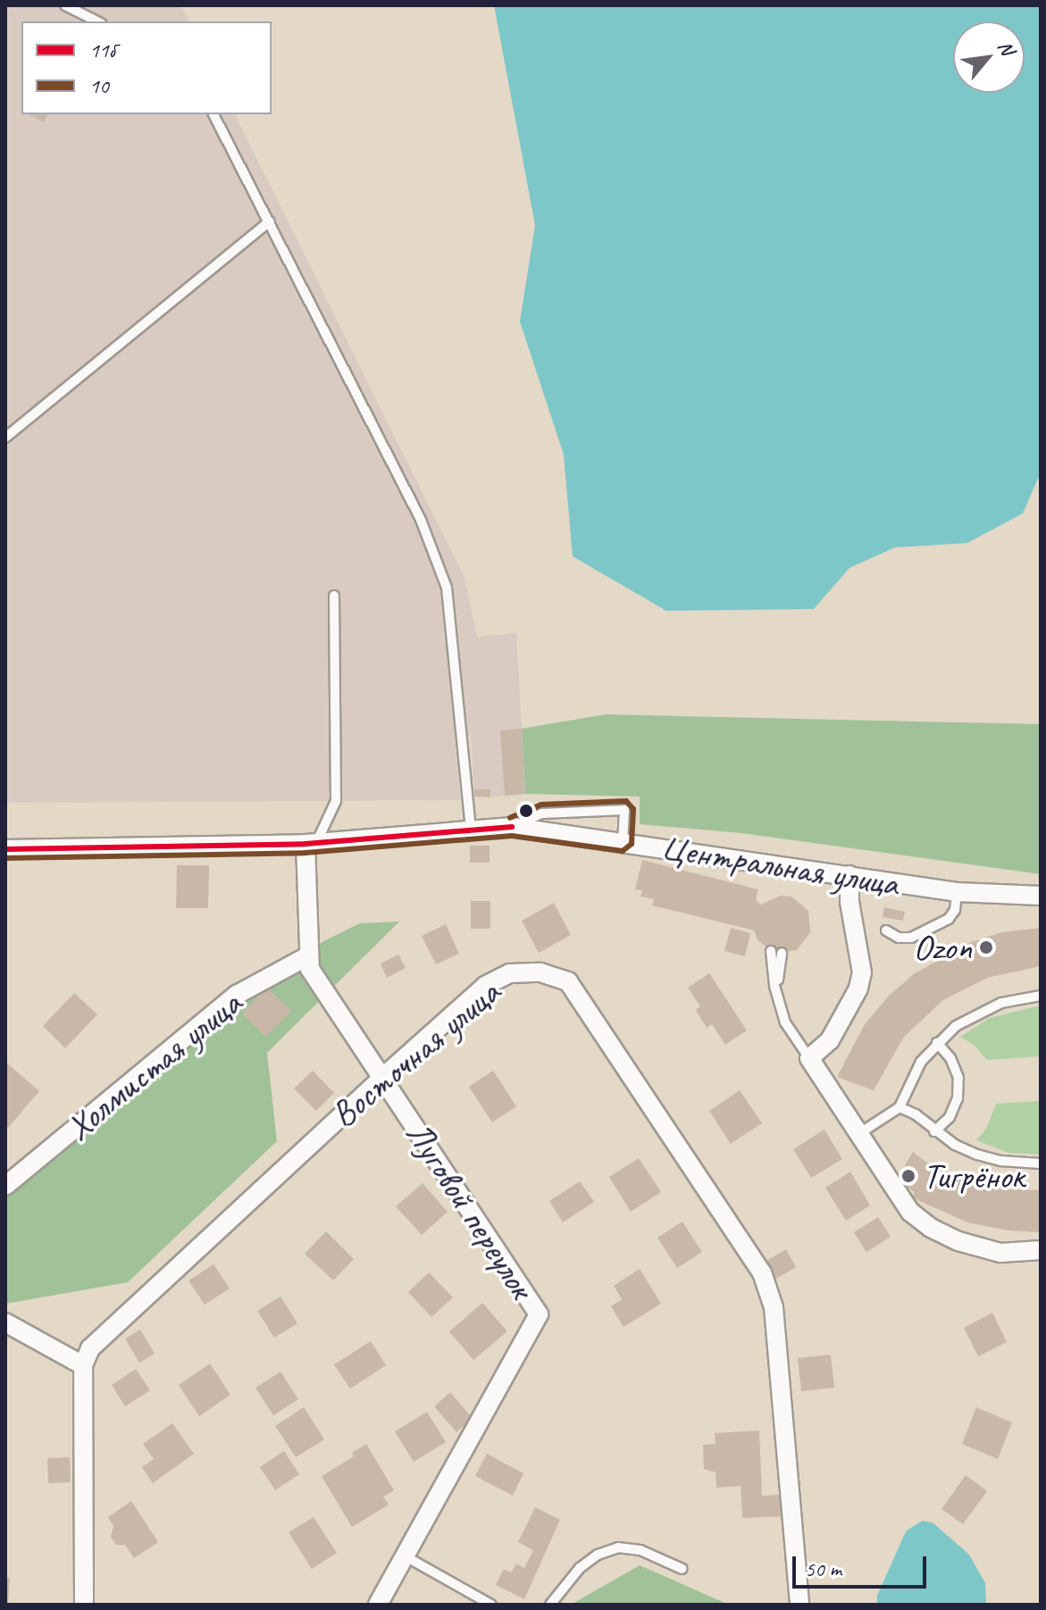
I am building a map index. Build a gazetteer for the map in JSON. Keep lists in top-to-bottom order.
{
  "streets": {
    "street": [
      "Центральная улица",
      "Восточная улица",
      "Холмистая улица",
      "Луговой переулок"
    ]
  },
  "crossings": [
    ["Центральная улица", "Луговой переулок"],
    ["Восточная улица", "Луговой переулок"],
    ["Холмистая улица", "Луговой переулок"]
  ],
  "places": ["Ozon", "Тигрёнок"],
  "lines": ["transit line 10", "transit line 11б"],
  "legend": ["11б", "10"],
  "scale_bar": "50 m",
  "north": "top right"
}
